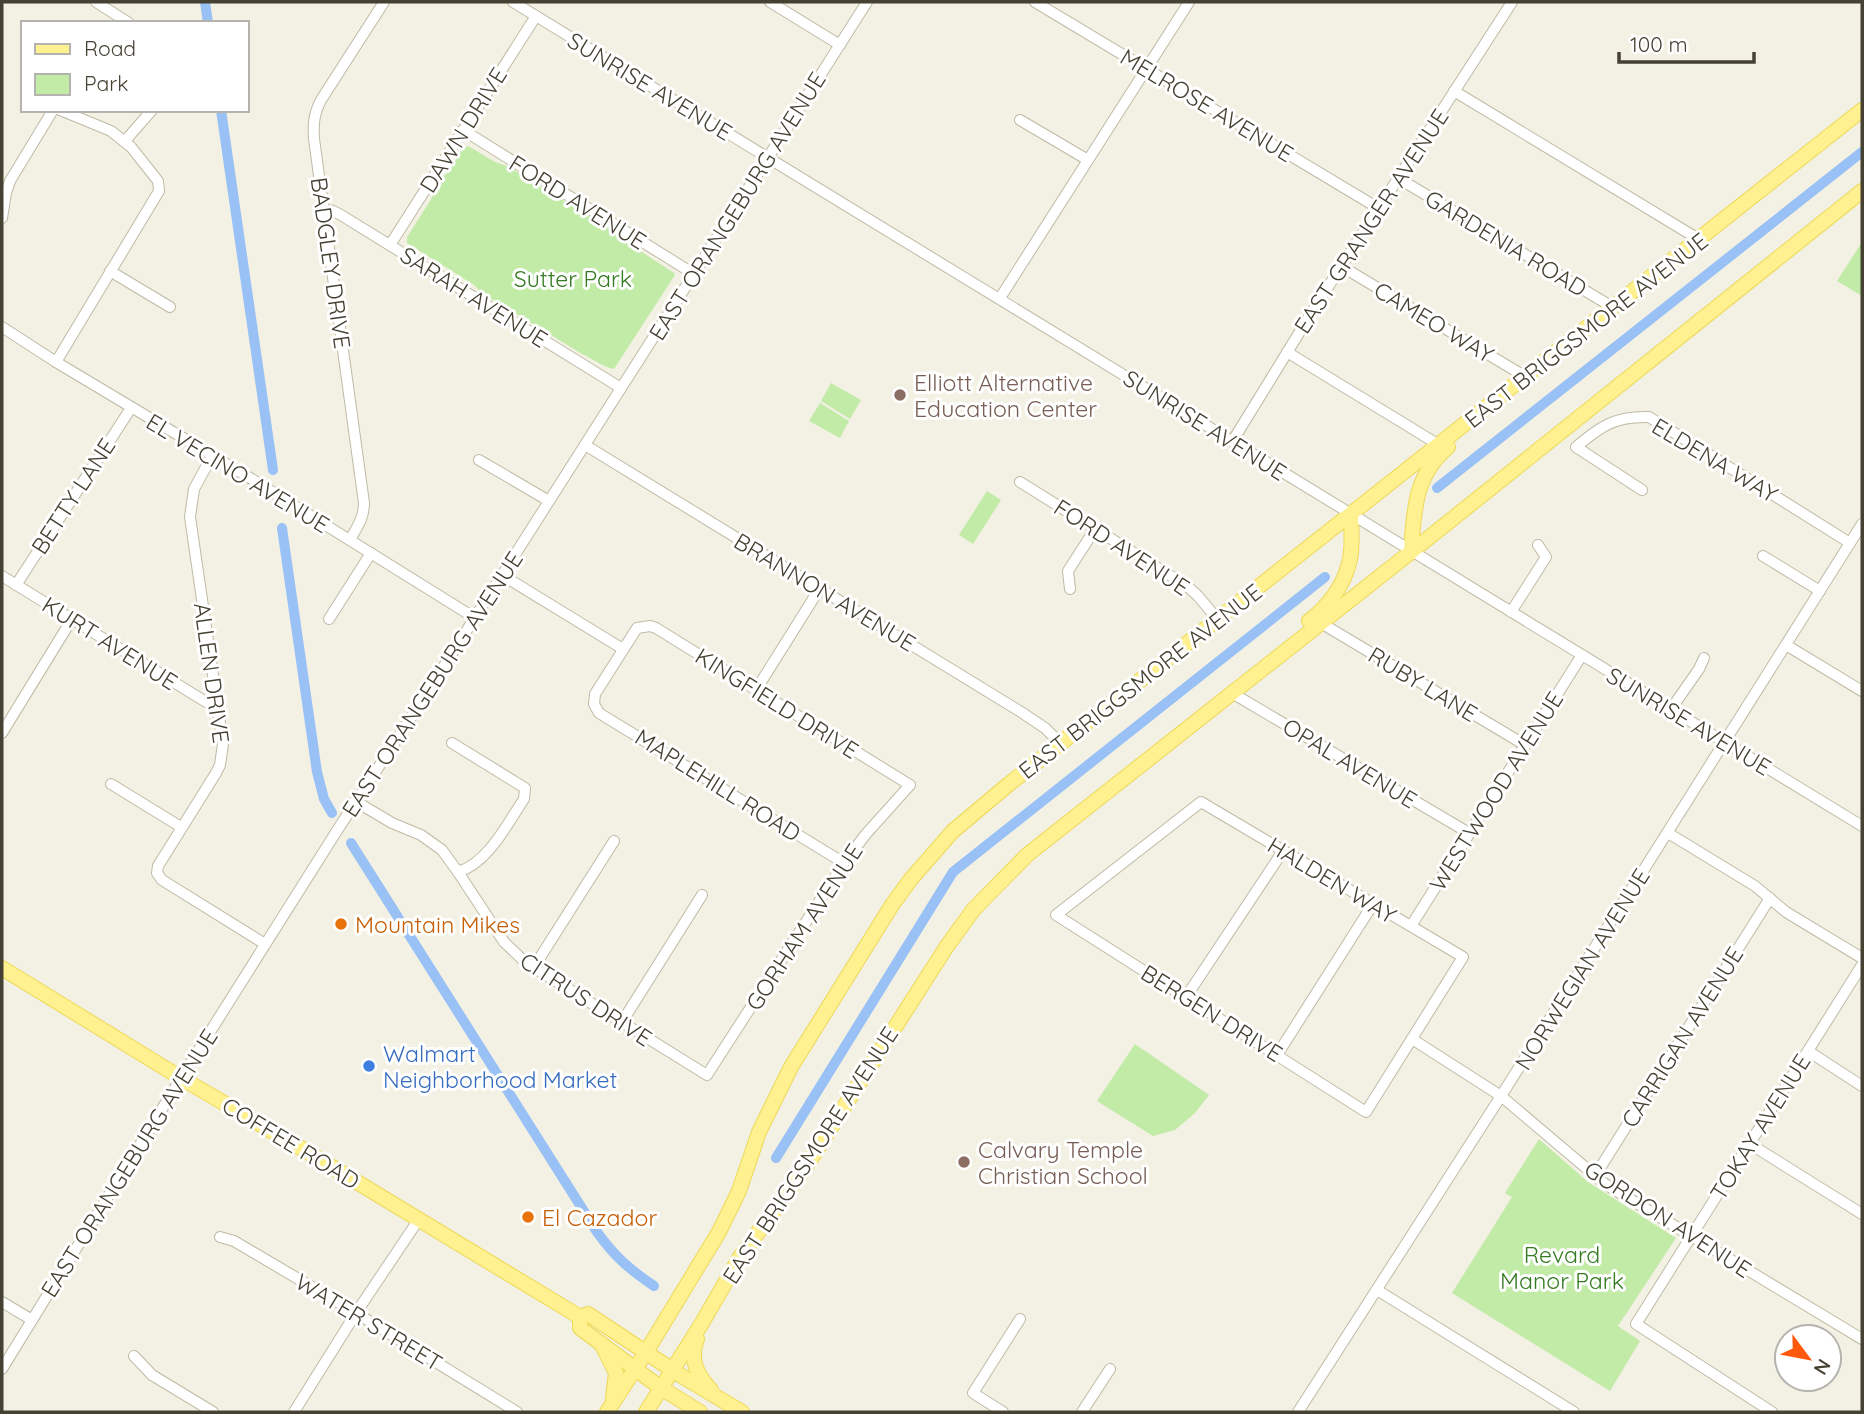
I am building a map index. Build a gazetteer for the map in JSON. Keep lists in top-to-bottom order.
{
  "streets": {
    "main road": ["EAST BRIGGSMORE AVENUE", "COFFEE ROAD"],
    "street": [
      "SUNRISE AVENUE",
      "MELROSE AVENUE",
      "DAWN DRIVE",
      "FORD AVENUE",
      "EAST ORANGEBURG AVENUE",
      "EAST GRANGER AVENUE",
      "GARDENIA ROAD",
      "BADGLEY DRIVE",
      "SARAH AVENUE",
      "CAMEO WAY",
      "ELDENA WAY",
      "EL VECINO AVENUE",
      "BETTY LANE",
      "BRANNON AVENUE",
      "KURT AVENUE",
      "ALLEN DRIVE",
      "RUBY LANE",
      "KINGFIELD DRIVE",
      "OPAL AVENUE",
      "MAPLEHILL ROAD",
      "WESTWOOD AVENUE",
      "HALDEN WAY",
      "GORHAM AVENUE",
      "NORWEGIAN AVENUE",
      "CITRUS DRIVE",
      "BERGEN DRIVE",
      "CARRIGAN AVENUE",
      "TOKAY AVENUE",
      "GORDON AVENUE",
      "WATER STREET"
    ]
  },
  "crossings": [
    ["SUNRISE AVENUE", "DAWN DRIVE"],
    ["SUNRISE AVENUE", "EAST ORANGEBURG AVENUE"],
    ["SUNRISE AVENUE", "EAST GRANGER AVENUE"],
    ["SUNRISE AVENUE", "EAST BRIGGSMORE AVENUE"],
    ["SUNRISE AVENUE", "WESTWOOD AVENUE"],
    ["SUNRISE AVENUE", "NORWEGIAN AVENUE"],
    ["MELROSE AVENUE", "EAST GRANGER AVENUE"],
    ["DAWN DRIVE", "FORD AVENUE"],
    ["DAWN DRIVE", "SARAH AVENUE"],
    ["FORD AVENUE", "EAST ORANGEBURG AVENUE"],
    ["FORD AVENUE", "EAST BRIGGSMORE AVENUE"],
    ["EAST ORANGEBURG AVENUE", "SARAH AVENUE"],
    ["EAST ORANGEBURG AVENUE", "EL VECINO AVENUE"],
    ["EAST ORANGEBURG AVENUE", "BRANNON AVENUE"],
    ["EAST ORANGEBURG AVENUE", "ALLEN DRIVE"],
    ["EAST ORANGEBURG AVENUE", "CITRUS DRIVE"],
    ["EAST ORANGEBURG AVENUE", "COFFEE ROAD"],
    ["EAST GRANGER AVENUE", "GARDENIA ROAD"],
    ["EAST GRANGER AVENUE", "CAMEO WAY"],
    ["GARDENIA ROAD", "EAST BRIGGSMORE AVENUE"],
    ["BADGLEY DRIVE", "SARAH AVENUE"],
    ["BADGLEY DRIVE", "EL VECINO AVENUE"],
    ["CAMEO WAY", "EAST BRIGGSMORE AVENUE"],
    ["EAST BRIGGSMORE AVENUE", "BRANNON AVENUE"],
    ["EAST BRIGGSMORE AVENUE", "RUBY LANE"],
    ["EAST BRIGGSMORE AVENUE", "OPAL AVENUE"],
    ["EAST BRIGGSMORE AVENUE", "COFFEE ROAD"],
    ["ELDENA WAY", "NORWEGIAN AVENUE"],
    ["EL VECINO AVENUE", "BETTY LANE"],
    ["EL VECINO AVENUE", "ALLEN DRIVE"],
    ["BETTY LANE", "KURT AVENUE"],
    ["KURT AVENUE", "ALLEN DRIVE"],
    ["RUBY LANE", "WESTWOOD AVENUE"],
    ["KINGFIELD DRIVE", "MAPLEHILL ROAD"],
    ["KINGFIELD DRIVE", "GORHAM AVENUE"],
    ["OPAL AVENUE", "WESTWOOD AVENUE"],
    ["MAPLEHILL ROAD", "GORHAM AVENUE"],
    ["WESTWOOD AVENUE", "HALDEN WAY"],
    ["HALDEN WAY", "BERGEN DRIVE"],
    ["HALDEN WAY", "GORDON AVENUE"],
    ["GORHAM AVENUE", "CITRUS DRIVE"],
    ["NORWEGIAN AVENUE", "GORDON AVENUE"],
    ["BERGEN DRIVE", "GORDON AVENUE"],
    ["CARRIGAN AVENUE", "GORDON AVENUE"],
    ["TOKAY AVENUE", "GORDON AVENUE"]
  ],
  "parks": ["Sutter Park", "Revard Manor Park"],
  "places": [
    "Elliott Alternative Education Center",
    "Mountain Mikes",
    "Walmart Neighborhood Market",
    "Calvary Temple Christian School",
    "El Cazador"
  ],
  "legend": ["Road", "Park"],
  "scale_bar": "100 m",
  "north": "bottom right"
}
